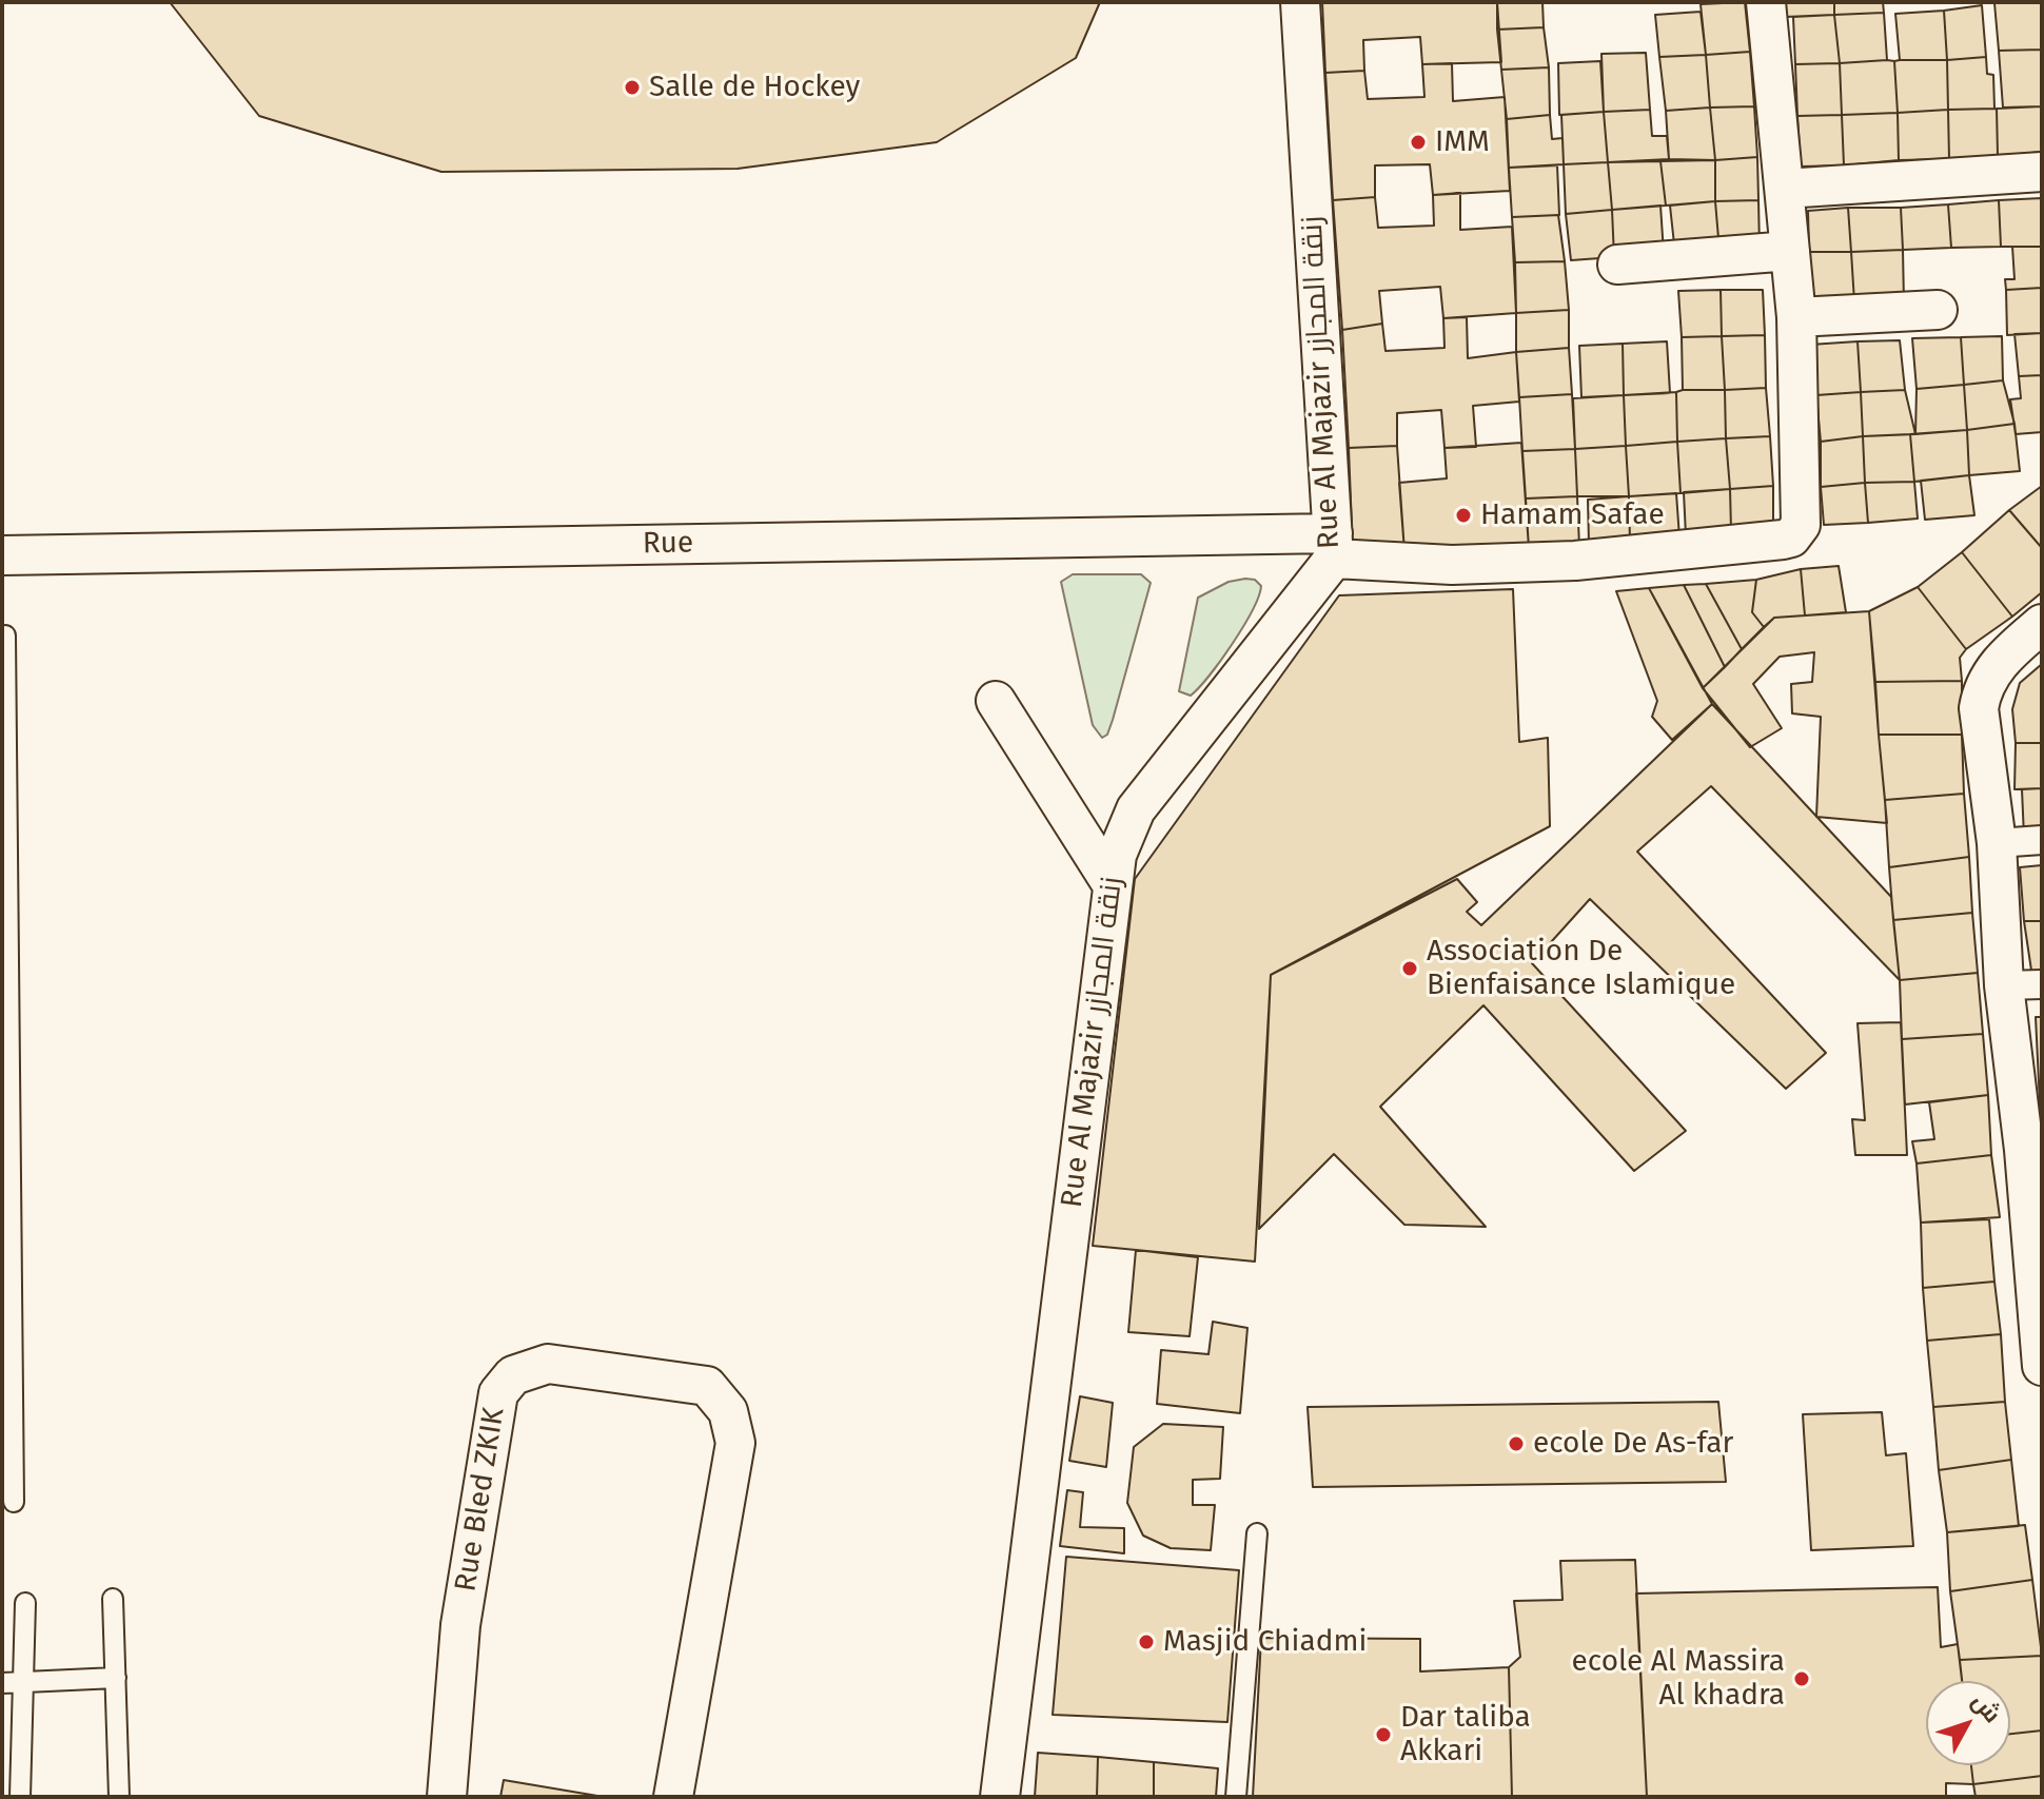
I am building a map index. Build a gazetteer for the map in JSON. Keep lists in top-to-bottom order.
{
  "streets": {
    "street": ["Rue Al Majazir زنقة المجازر", "Rue", "Rue Bled ZKIK"]
  },
  "crossings": [
    ["Rue Al Majazir زنقة المجازر", "Rue"]
  ],
  "places": [
    "Salle de Hockey",
    "IMM",
    "Hamam Safae",
    "Association De Bienfaisance Islamique",
    "ecole De As-far",
    "Masjid Chiadmi",
    "ecole Al Massira Al khadra",
    "Dar taliba Akkari"
  ],
  "north": "top right"
}
